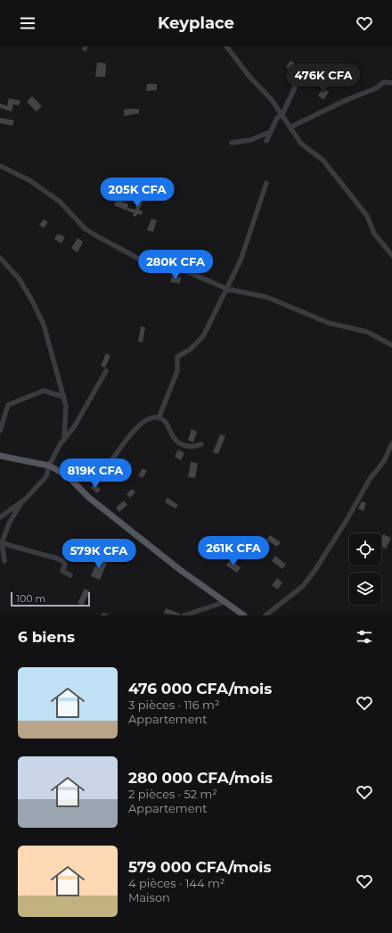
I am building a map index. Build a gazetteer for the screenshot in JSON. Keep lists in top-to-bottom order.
{
  "scale_bar": "100 m",
  "page": {
    "header": "Keyplace",
    "price": [
      "476K CFA",
      "205K CFA",
      "280K CFA",
      "819K CFA",
      "261K CFA",
      "579K CFA"
    ],
    "scale": "100 m",
    "heading": "6 biens",
    "list": [
      {
        "name": "476 000 CFA/mois",
        "note": "3 pièces · 116 m² · Appartement"
      },
      {
        "name": "280 000 CFA/mois",
        "note": "2 pièces · 52 m² · Appartement"
      },
      {
        "name": "579 000 CFA/mois",
        "note": "4 pièces · 144 m² · Maison"
      }
    ]
  }
}
